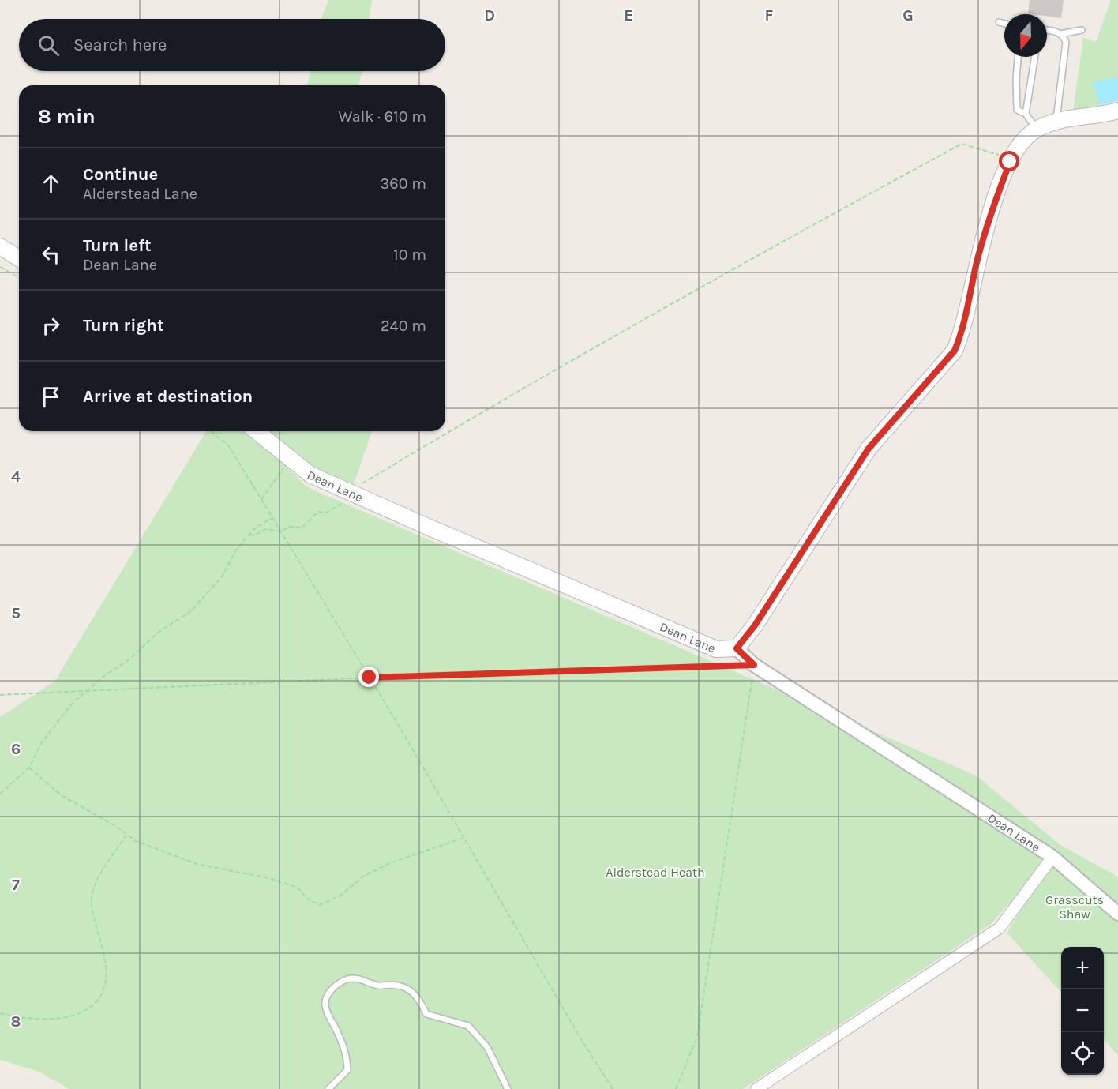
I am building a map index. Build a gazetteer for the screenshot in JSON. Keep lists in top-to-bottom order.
{
  "streets": {
    "main road": ["Dean Lane"]
  },
  "parks": ["Alderstead Heath", "Grasscuts Shaw"],
  "north": "bottom",
  "page": {
    "search": "Search here",
    "heading": ["8 min", "Walk · 610 m"],
    "list": [
      ["Continue", "Alderstead Lane", "360 m"],
      ["Turn left", "Dean Lane", "10 m"],
      ["Turn right", "240 m"],
      "Arrive at destination"
    ],
    "map_buttons": ["+", "−"]
  },
  "grid": {
    "columns": [
      "D",
      "E",
      "F",
      "G"
    ],
    "rows": [
      "4",
      "5",
      "6",
      "7",
      "8"
    ]
  }
}
